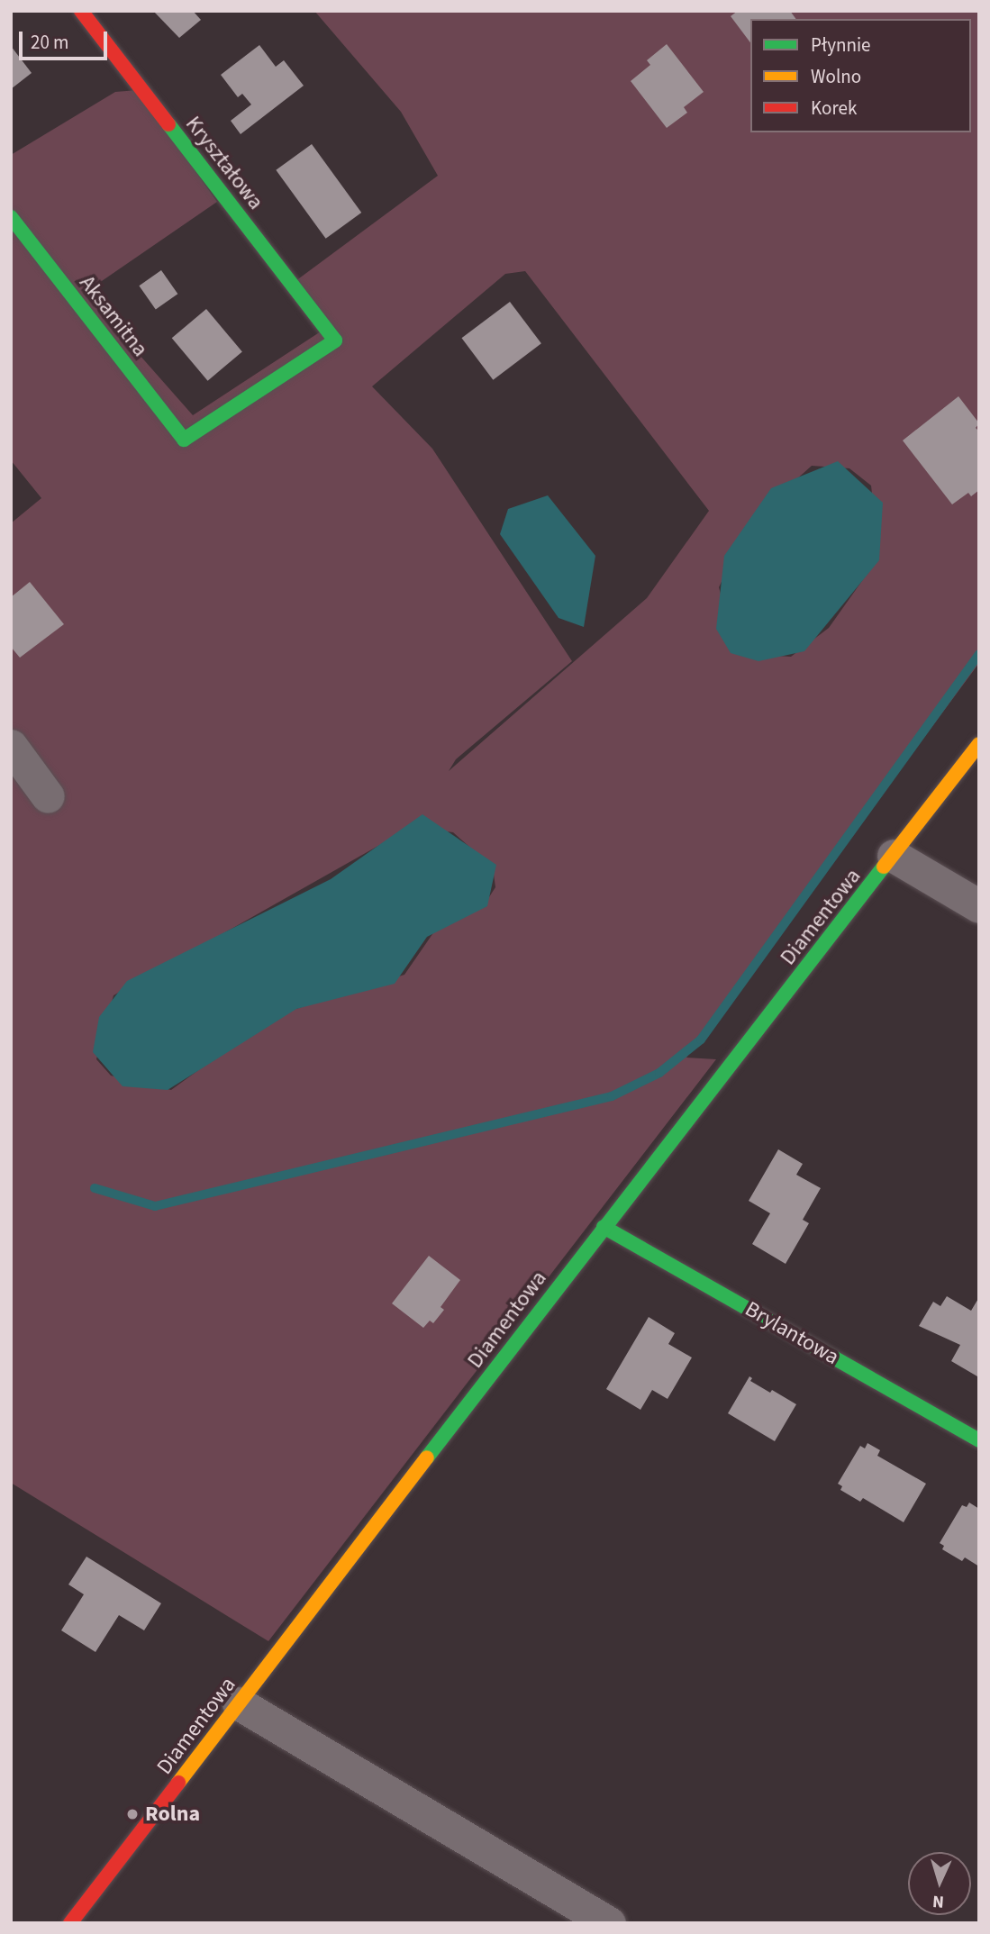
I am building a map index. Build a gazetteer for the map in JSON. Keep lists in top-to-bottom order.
{
  "streets": {
    "street": [
      "Kryształowa",
      "Aksamitna",
      "Diamentowa",
      "Brylantowa"
    ]
  },
  "crossings": [
    ["Kryształowa", "Aksamitna"],
    ["Diamentowa", "Brylantowa"]
  ],
  "places": ["Rolna"],
  "legend": ["Płynnie", "Wolno", "Korek"],
  "scale_bar": "20 m",
  "north": "bottom"
}
